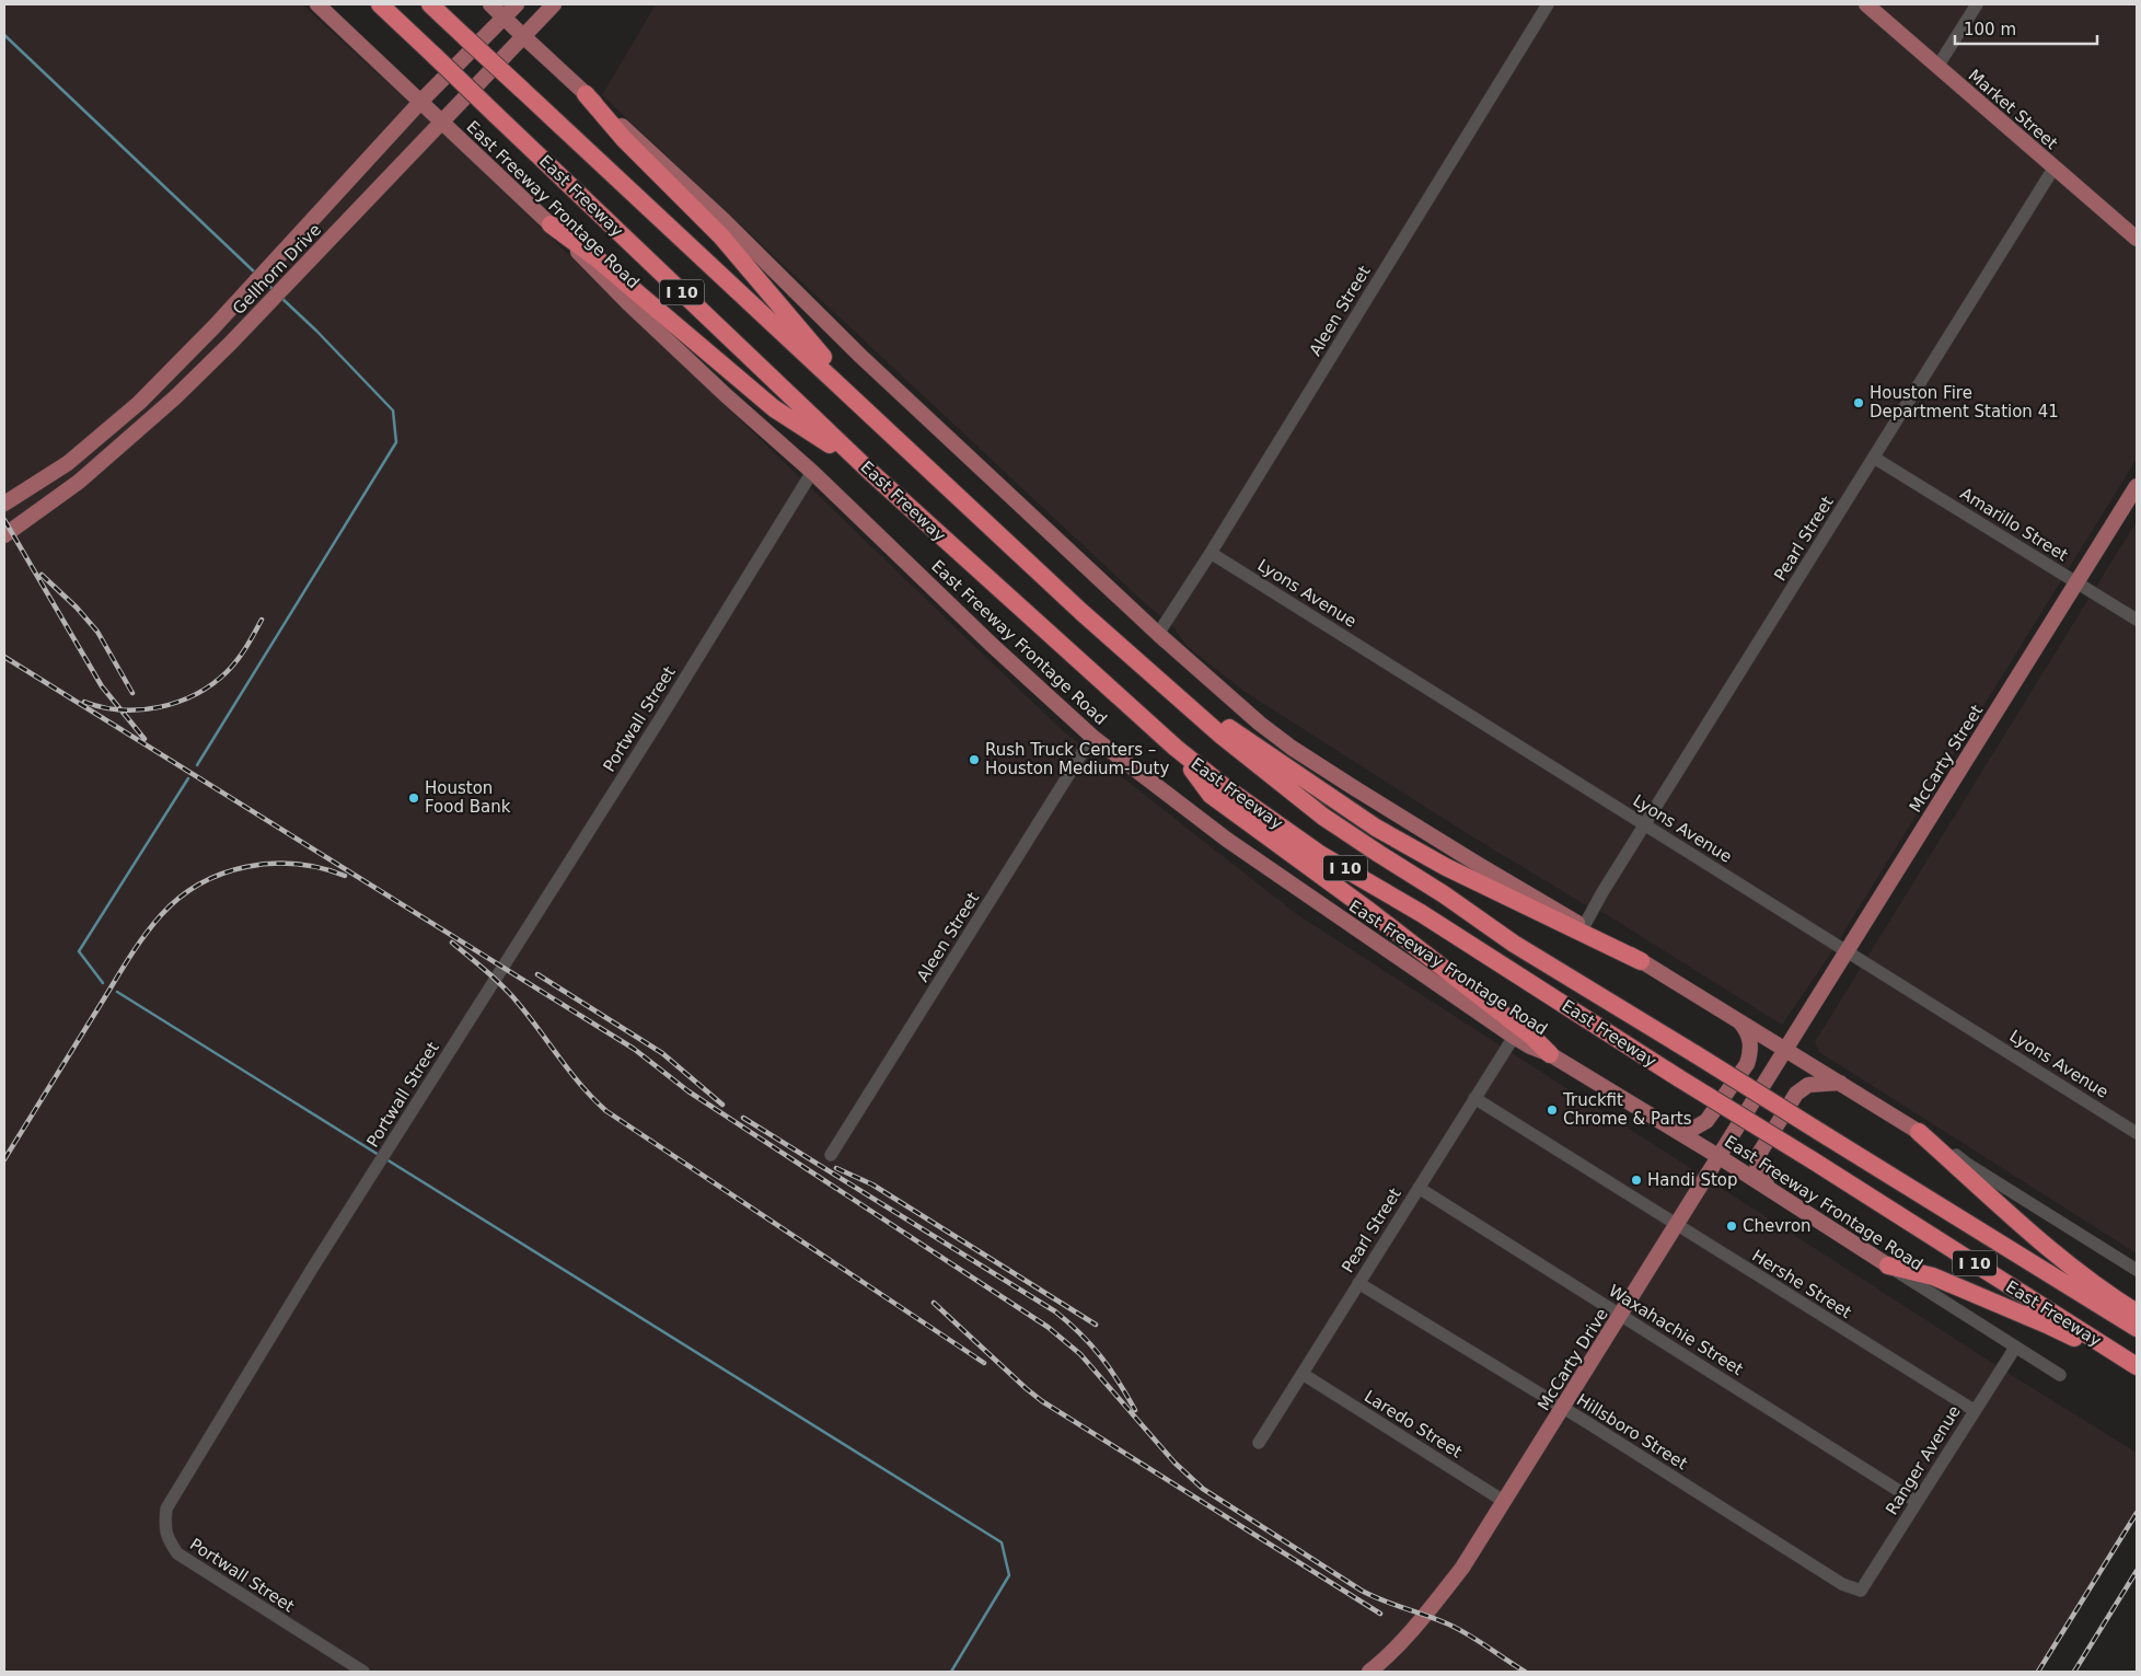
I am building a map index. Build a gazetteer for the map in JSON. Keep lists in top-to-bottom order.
{
  "streets": {
    "highway": ["East Freeway", "I 10"],
    "main road": [
      "Market Street",
      "East Freeway Frontage Road",
      "Gellhorn Drive",
      "McCarty Street",
      "McCarty Drive"
    ],
    "street": [
      "Aleen Street",
      "Amarillo Street",
      "Pearl Street",
      "Lyons Avenue",
      "Portwall Street",
      "Hershe Street",
      "Waxahachie Street",
      "Laredo Street",
      "Hillsboro Street",
      "Ranger Avenue"
    ]
  },
  "crossings": [
    ["Market Street", "Pearl Street"],
    ["East Freeway Frontage Road", "Gellhorn Drive"],
    ["East Freeway Frontage Road", "Aleen Street"],
    ["East Freeway Frontage Road", "Pearl Street"],
    ["East Freeway Frontage Road", "Portwall Street"],
    ["East Freeway Frontage Road", "McCarty Drive"],
    ["East Freeway Frontage Road", "Ranger Avenue"],
    ["Aleen Street", "Lyons Avenue"],
    ["Amarillo Street", "Pearl Street"],
    ["Amarillo Street", "McCarty Street"],
    ["Pearl Street", "Lyons Avenue"],
    ["Pearl Street", "Hershe Street"],
    ["Pearl Street", "Waxahachie Street"],
    ["Pearl Street", "Laredo Street"],
    ["Pearl Street", "Hillsboro Street"],
    ["Lyons Avenue", "McCarty Street"],
    ["McCarty Street", "McCarty Drive"],
    ["Hershe Street", "McCarty Drive"],
    ["Hershe Street", "Ranger Avenue"],
    ["Waxahachie Street", "McCarty Drive"],
    ["Waxahachie Street", "Ranger Avenue"],
    ["McCarty Drive", "Laredo Street"],
    ["McCarty Drive", "Hillsboro Street"],
    ["Hillsboro Street", "Ranger Avenue"]
  ],
  "places": [
    "Houston Fire Department Station 41",
    "Rush Truck Centers – Houston Medium-Duty",
    "Houston Food Bank",
    "Truckfit Chrome & Parts",
    "Handi Stop",
    "Chevron"
  ],
  "scale_bar": "100 m"
}
